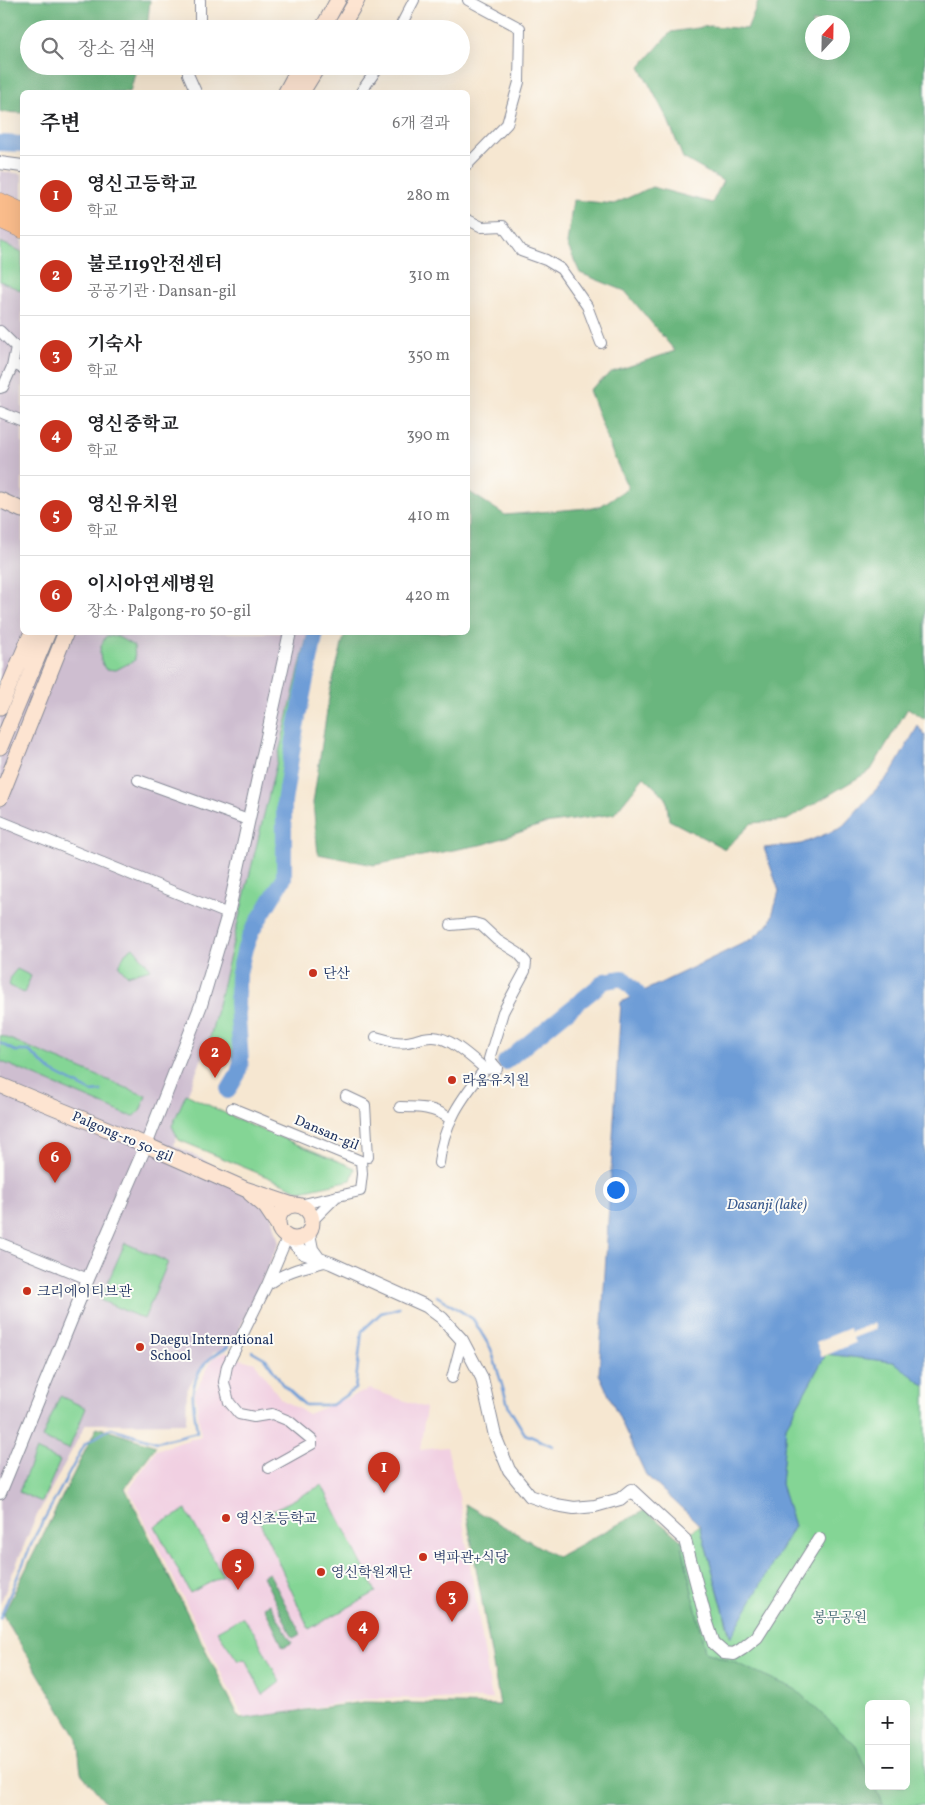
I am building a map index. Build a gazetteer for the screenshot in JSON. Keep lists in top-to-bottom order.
{
  "streets": {
    "main road": ["Palgong-ro 50-gil"],
    "street": ["Dansan-gil"]
  },
  "water": ["Dasanji (lake)"],
  "parks": ["봉무공원"],
  "places": [
    "단산",
    "라움유치원",
    "크리에이티브관",
    "Daegu International School",
    "영신초등학교",
    "벽파관+식당",
    "영신학원재단"
  ],
  "north": "top",
  "page": {
    "search": "장소 검색",
    "heading": ["주변", "6개 결과"],
    "list": [
      {
        "mark": "1",
        "name": "영신고등학교",
        "note": "학교",
        "value": "280 m"
      },
      {
        "mark": "2",
        "name": "불로119안전센터",
        "note": "공공기관 · Dansan-gil",
        "value": "310 m"
      },
      {
        "mark": "3",
        "name": "기숙사",
        "note": "학교",
        "value": "350 m"
      },
      {
        "mark": "4",
        "name": "영신중학교",
        "note": "학교",
        "value": "390 m"
      },
      {
        "mark": "5",
        "name": "영신유치원",
        "note": "학교",
        "value": "410 m"
      },
      {
        "mark": "6",
        "name": "이시아연세병원",
        "note": "장소 · Palgong-ro 50-gil",
        "value": "420 m"
      }
    ],
    "pins": [
      "2",
      "6",
      "1",
      "5",
      "3",
      "4"
    ],
    "map_buttons": ["+", "−"]
  }
}
